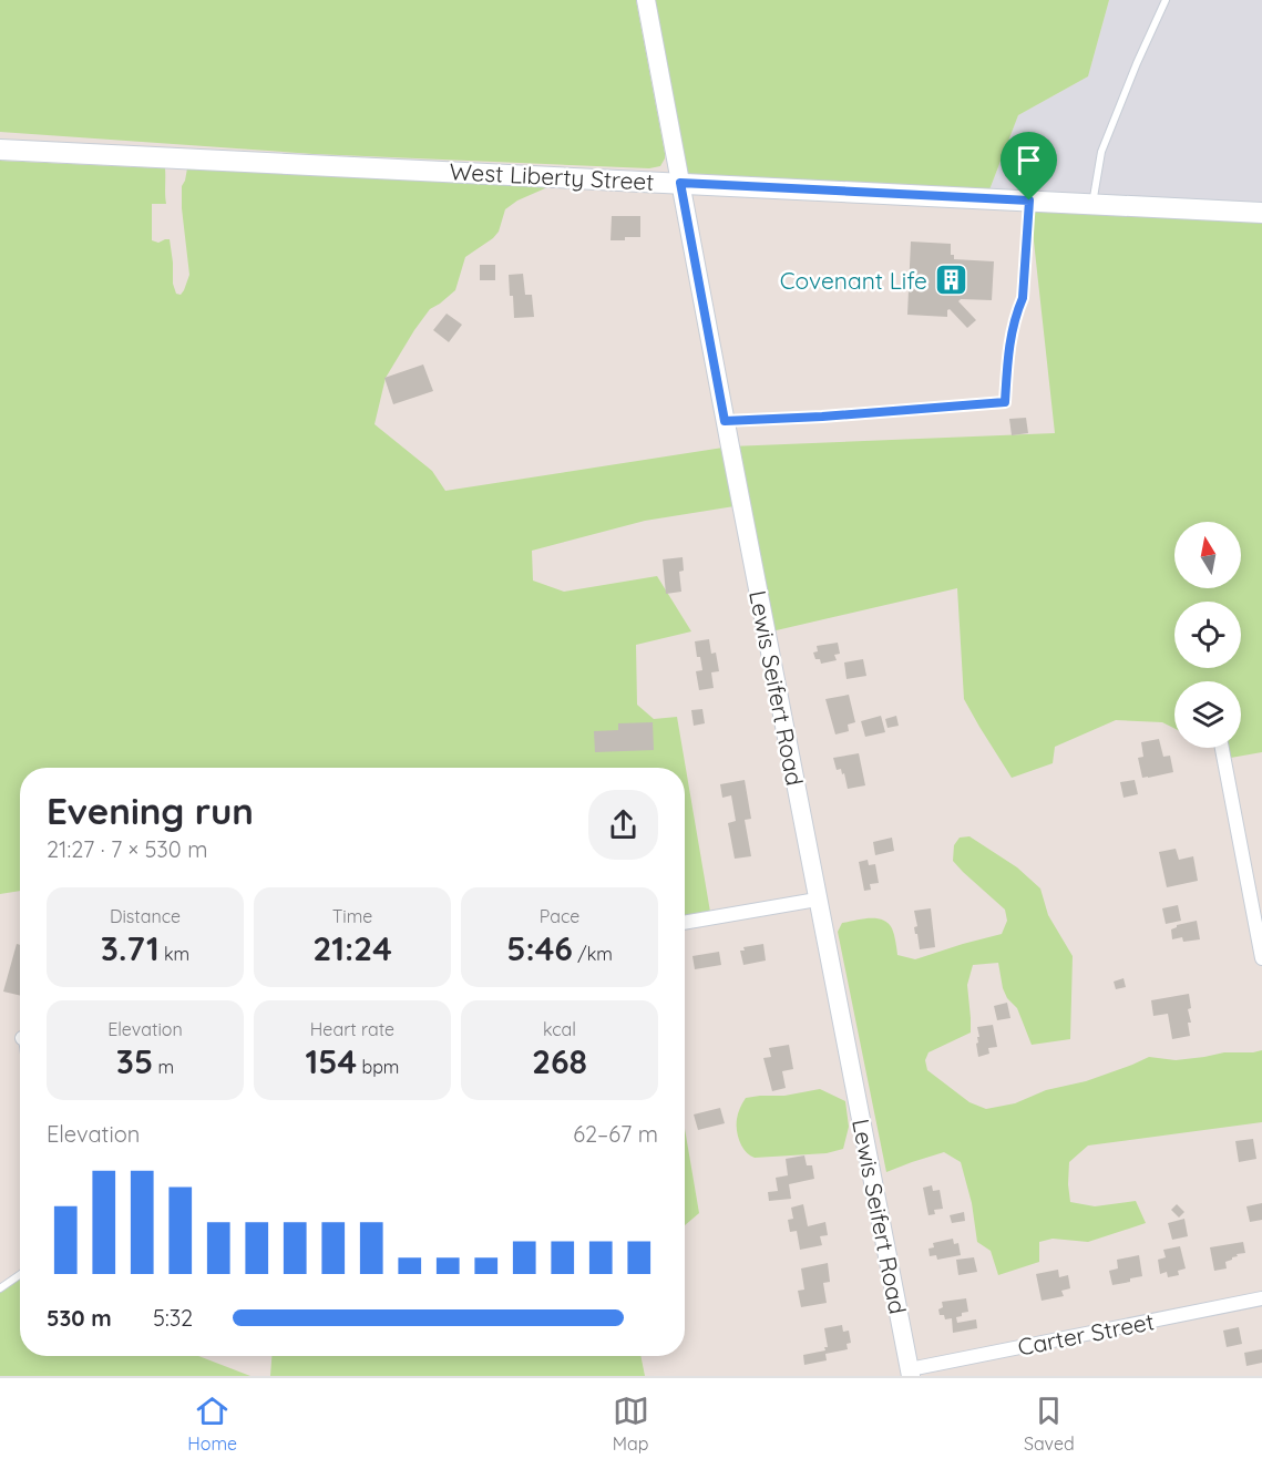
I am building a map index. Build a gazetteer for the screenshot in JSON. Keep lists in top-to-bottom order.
{
  "streets": {
    "main road": ["West Liberty Street"],
    "street": ["Lewis Seifert Road", "Carter Street"]
  },
  "crossings": [
    ["West Liberty Street", "Lewis Seifert Road"],
    ["Lewis Seifert Road", "Carter Street"]
  ],
  "places": {
    "building": ["Covenant Life"]
  },
  "north": "top",
  "page": {
    "heading": ["Evening run", "21:27 · 7 × 530 m"],
    "stats": [
      ["Distance", "3.71 km"],
      ["Time", "21:24"],
      ["Pace", "5:46 /km"],
      ["Elevation", "35 m"],
      ["Heart rate", "154 bpm"],
      ["kcal", "268"]
    ],
    "chart": ["Elevation", "62–67 m"],
    "list": [
      {
        "name": "530 m",
        "note": "5:32"
      }
    ],
    "tabs": ["Home", "Map", "Saved"]
  }
}
